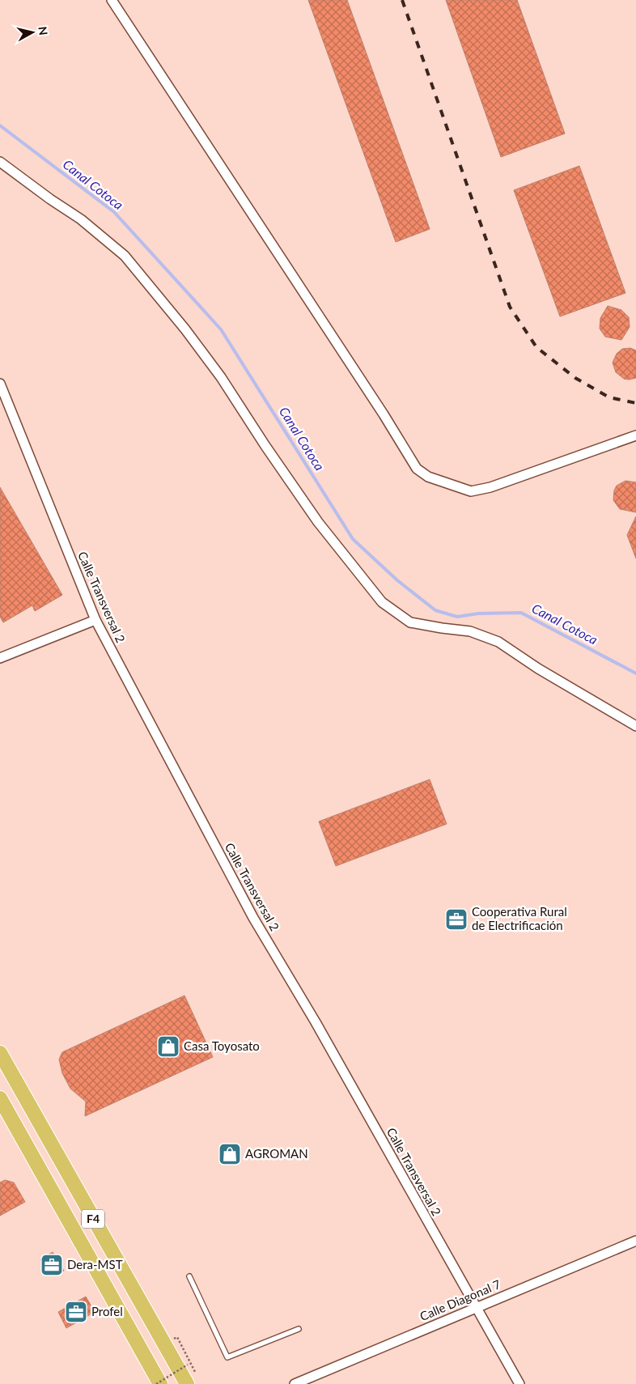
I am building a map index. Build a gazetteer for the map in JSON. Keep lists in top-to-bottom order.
{
  "streets": {
    "highway": ["F4"],
    "street": ["Calle Transversal 2", "Calle Diagonal 7"]
  },
  "crossings": [
    ["Calle Transversal 2", "Calle Diagonal 7"]
  ],
  "water": ["Canal Cotoca"],
  "places": {
    "office": ["Cooperativa Rural de Electrificación", "Dera-MST", "Profel"],
    "shop": ["Casa Toyosato", "AGROMAN"]
  },
  "north": "right"
}
